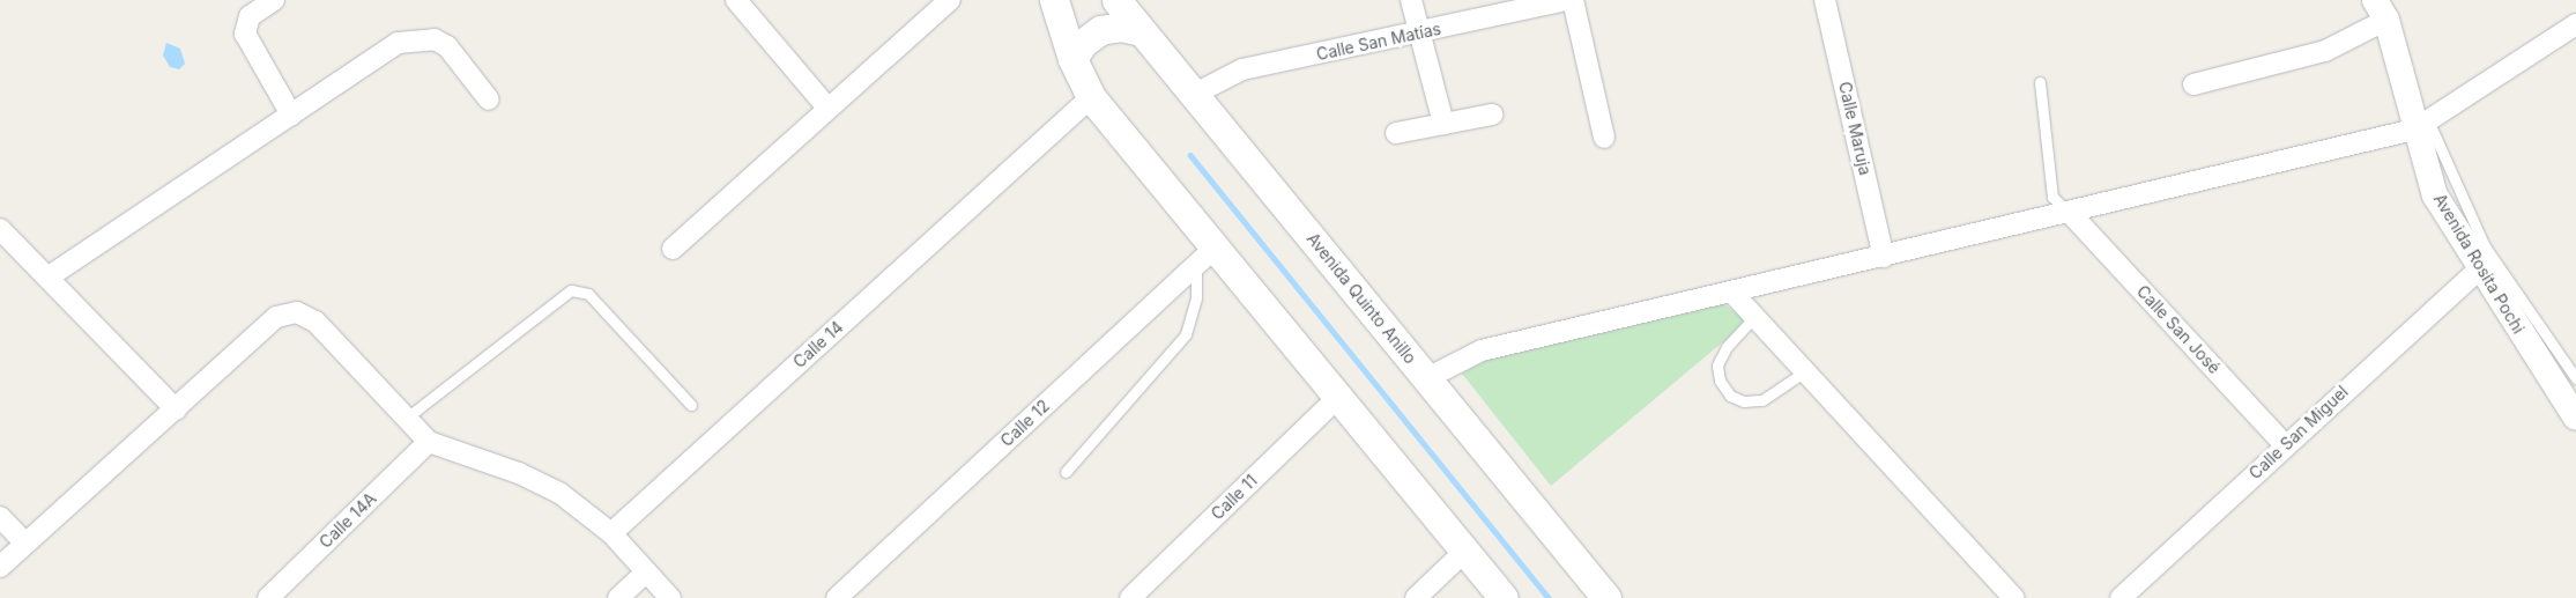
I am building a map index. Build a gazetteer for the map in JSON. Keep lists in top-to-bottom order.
{
  "streets": {
    "main road": ["Avenida Quinto Anillo"],
    "street": [
      "Calle San Matías",
      "Calle Maruja",
      "Avenida Rosita Pochi",
      "Calle San José",
      "Calle 14",
      "Calle 12",
      "Calle San Miguel",
      "Calle 11",
      "Calle 14A"
    ]
  },
  "crossings": [
    ["Calle San Matías", "Avenida Quinto Anillo"],
    ["Avenida Rosita Pochi", "Calle San Miguel"],
    ["Calle San José", "Calle San Miguel"]
  ]
}
